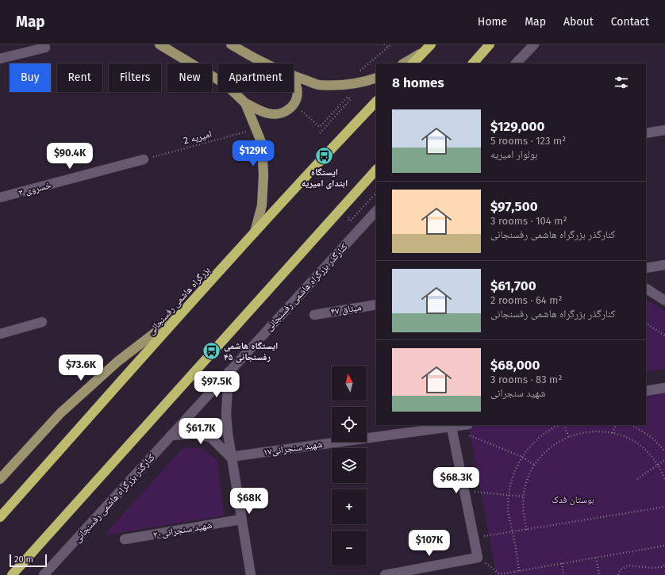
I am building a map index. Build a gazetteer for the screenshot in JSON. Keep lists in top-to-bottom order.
{
  "streets": {
    "highway": ["بزرگراه هاشمی رفسنجانی"],
    "street": [
      "خسروی ۳",
      "کنارگذر بزرگراه هاشمی رفسنجانی",
      "میثاق ۴۷",
      "شهید سنجرانی۱۷",
      "شهید سنجرانی۲۰"
    ],
    "path": ["امیریه 2"]
  },
  "crossings": [
    ["امیریه 2", "خسروی ۳"]
  ],
  "parks": ["بوستان فدک"],
  "places": {
    "bus stop": ["ایستگاه ابتدای امیریه", "ایستگاه هاشمی رفسنجانی ۴۵"]
  },
  "scale_bar": "20 m",
  "north": "top",
  "page": {
    "header": "Map",
    "nav": [
      "Home",
      "Map",
      "About",
      "Contact"
    ],
    "chip": [
      "Buy",
      "Rent",
      "Filters",
      "New",
      "Apartment"
    ],
    "heading": "8 homes",
    "list": [
      {
        "name": "$129,000",
        "note": "5 rooms · 123 m² · بولوار امیریه"
      },
      {
        "name": "$97,500",
        "note": "3 rooms · 104 m² · کنارگذر بزرگراه هاشمی رفسنجانی"
      },
      {
        "name": "$61,700",
        "note": "2 rooms · 64 m² · کنارگذر بزرگراه هاشمی رفسنجانی"
      },
      {
        "name": "$68,000",
        "note": "3 rooms · 83 m² · شهید سنجرانی"
      }
    ],
    "price": [
      "$129K",
      "$90.4K",
      "$73.6K",
      "$97.5K",
      "$61.7K",
      "$68.3K",
      "$68K",
      "$107K"
    ],
    "map_buttons": ["+", "−"],
    "scale": "20 m"
  }
}
